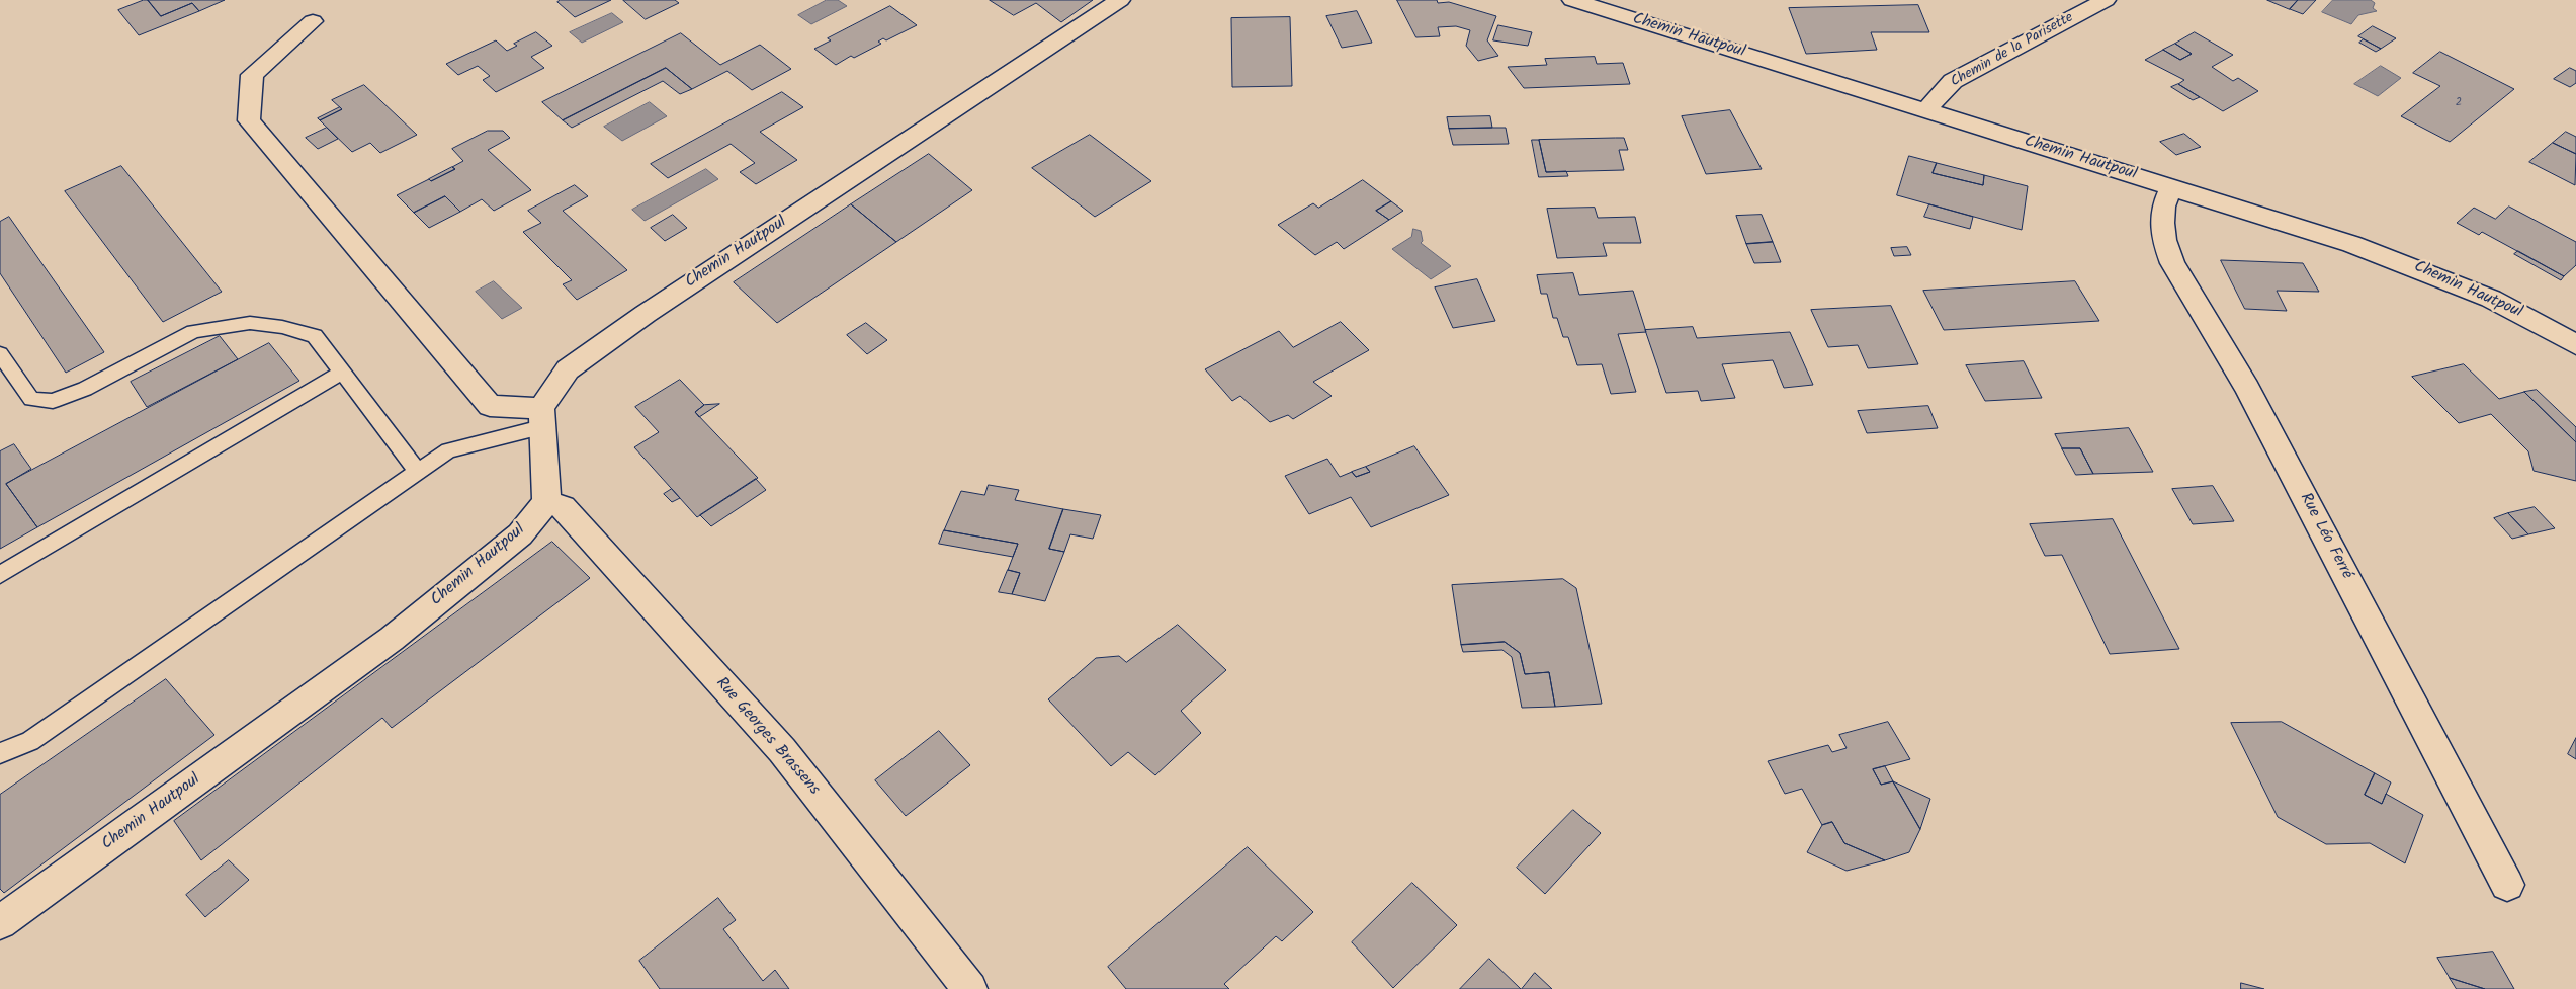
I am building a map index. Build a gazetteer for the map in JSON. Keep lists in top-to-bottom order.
{
  "streets": {
    "street": [
      "Chemin Hautpoul",
      "Chemin de la Parisette",
      "Rue Léo Ferré",
      "Rue Georges Brassens"
    ]
  },
  "crossings": [
    ["Chemin Hautpoul", "Chemin de la Parisette"],
    ["Chemin Hautpoul", "Rue Léo Ferré"],
    ["Chemin Hautpoul", "Rue Georges Brassens"]
  ],
  "house_numbers": ["2"]
}
